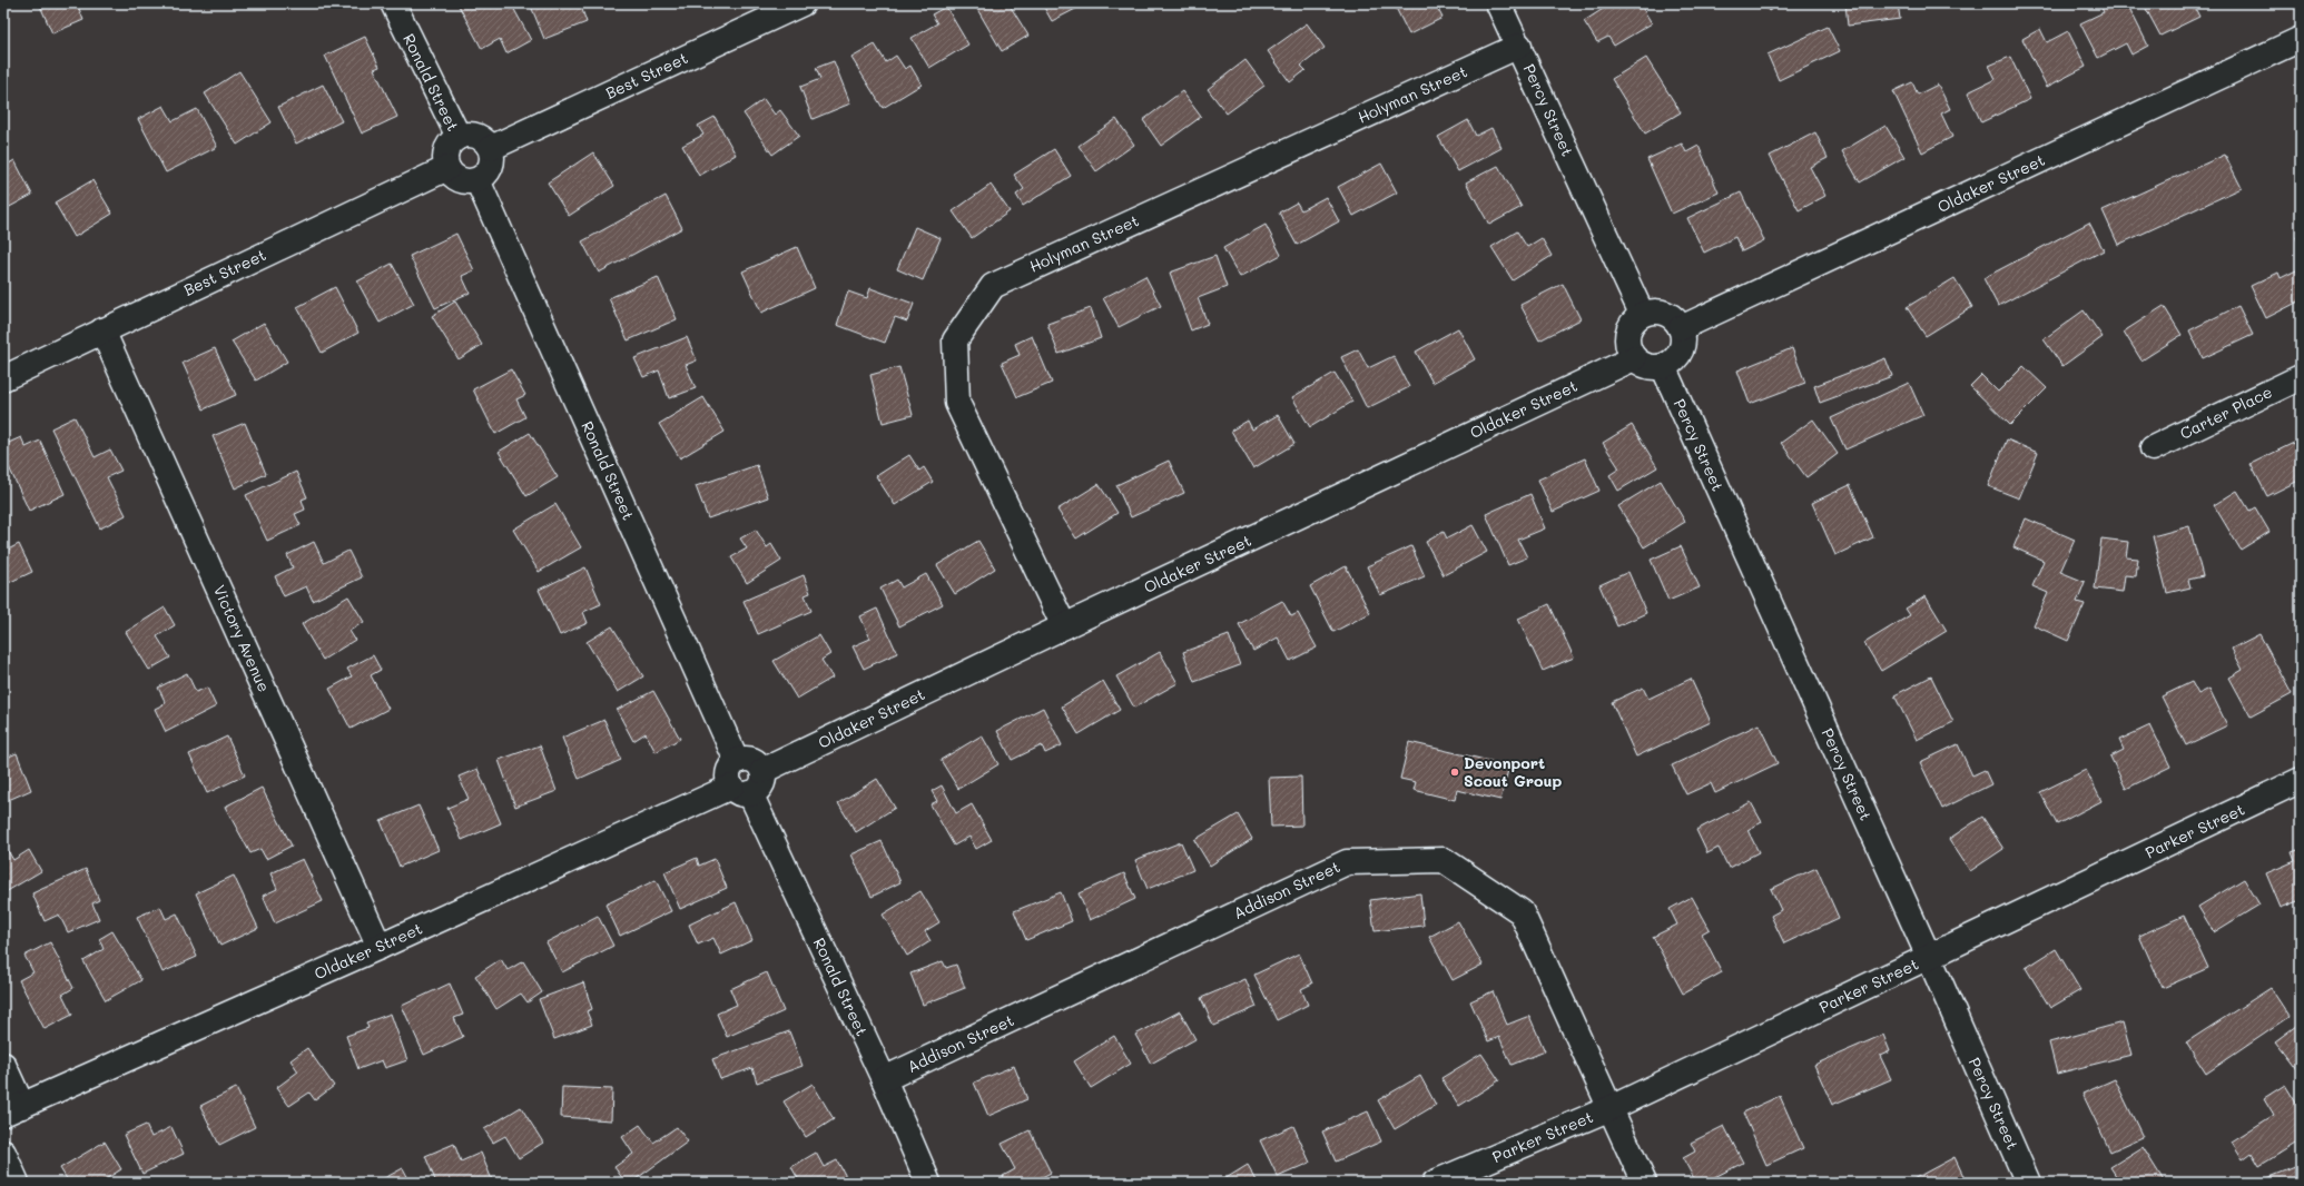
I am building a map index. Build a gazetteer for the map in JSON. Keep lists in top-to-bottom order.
{
  "streets": {
    "street": [
      "Best Street",
      "Ronald Street",
      "Holyman Street",
      "Percy Street",
      "Oldaker Street",
      "Carter Place",
      "Victory Avenue",
      "Parker Street",
      "Addison Street"
    ]
  },
  "crossings": [
    ["Best Street", "Ronald Street"],
    ["Best Street", "Victory Avenue"],
    ["Ronald Street", "Oldaker Street"],
    ["Ronald Street", "Addison Street"],
    ["Holyman Street", "Percy Street"],
    ["Holyman Street", "Oldaker Street"],
    ["Percy Street", "Oldaker Street"],
    ["Percy Street", "Parker Street"],
    ["Oldaker Street", "Victory Avenue"],
    ["Parker Street", "Addison Street"]
  ],
  "places": ["Devonport Scout Group"]
}
